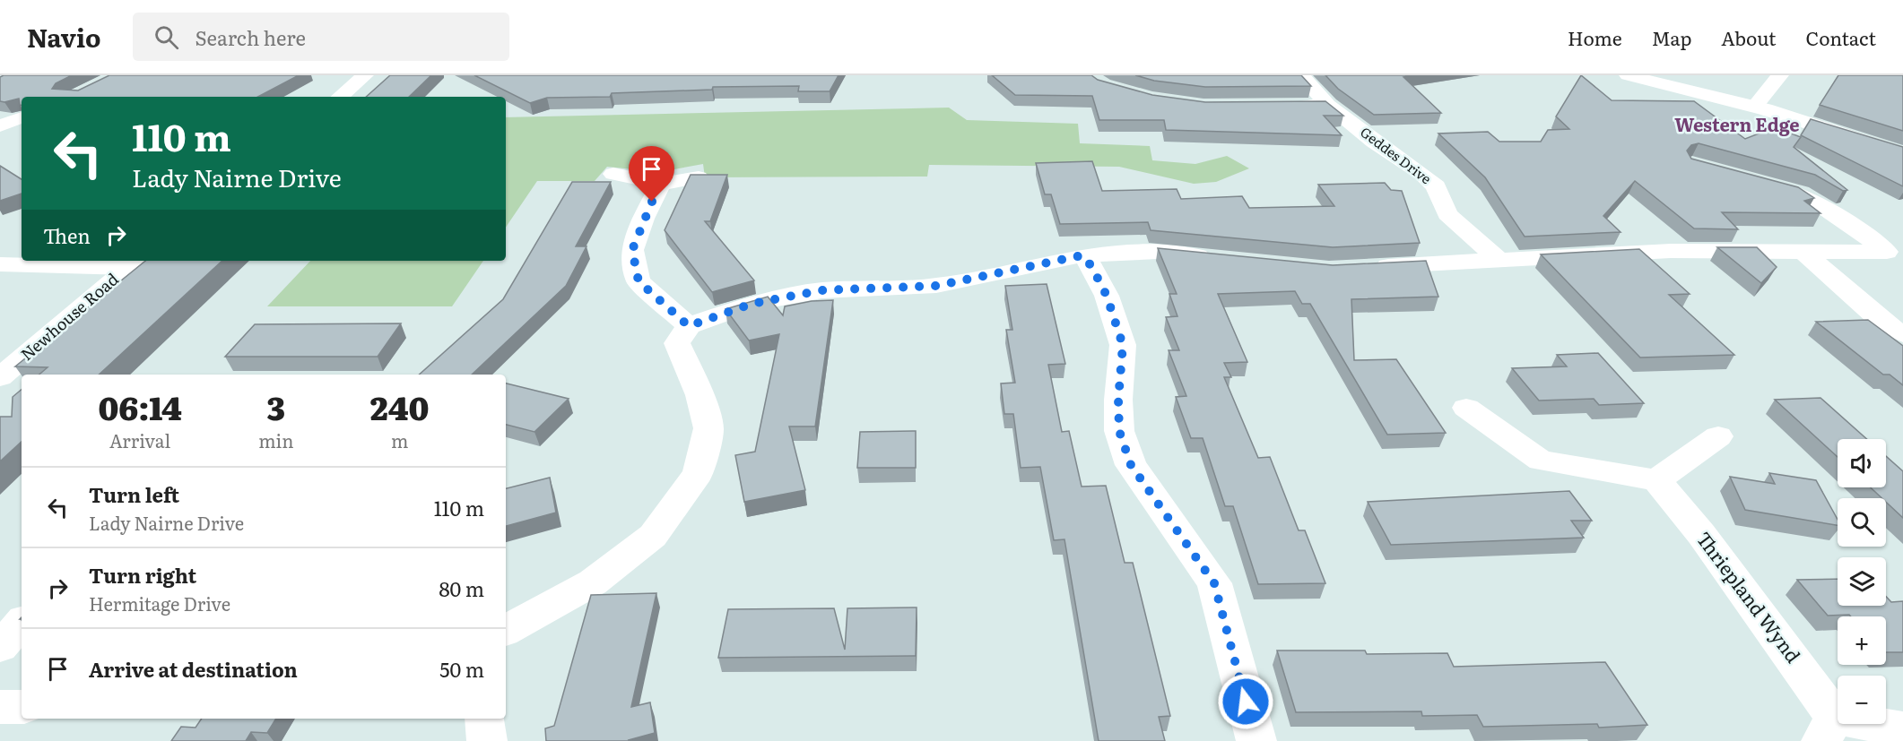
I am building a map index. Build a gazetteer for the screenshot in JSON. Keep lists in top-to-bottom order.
{
  "streets": {
    "street": ["Geddes Drive", "Newhouse Road", "Thriepland Wynd"]
  },
  "districts": ["Western Edge"],
  "page": {
    "header": "Navio",
    "search": "Search here",
    "nav": [
      "Home",
      "Map",
      "About",
      "Contact"
    ],
    "turn": ["110 m", "Lady Nairne Drive"],
    "then": "Then",
    "eta": [
      "06:14",
      "Arrival",
      "3",
      "min",
      "240",
      "m"
    ],
    "map_buttons": ["+", "−"],
    "list": [
      {
        "name": "Turn left",
        "note": "Lady Nairne Drive",
        "value": "110 m"
      },
      {
        "name": "Turn right",
        "note": "Hermitage Drive",
        "value": "80 m"
      },
      {
        "name": "Arrive at destination",
        "value": "50 m"
      }
    ]
  }
}
